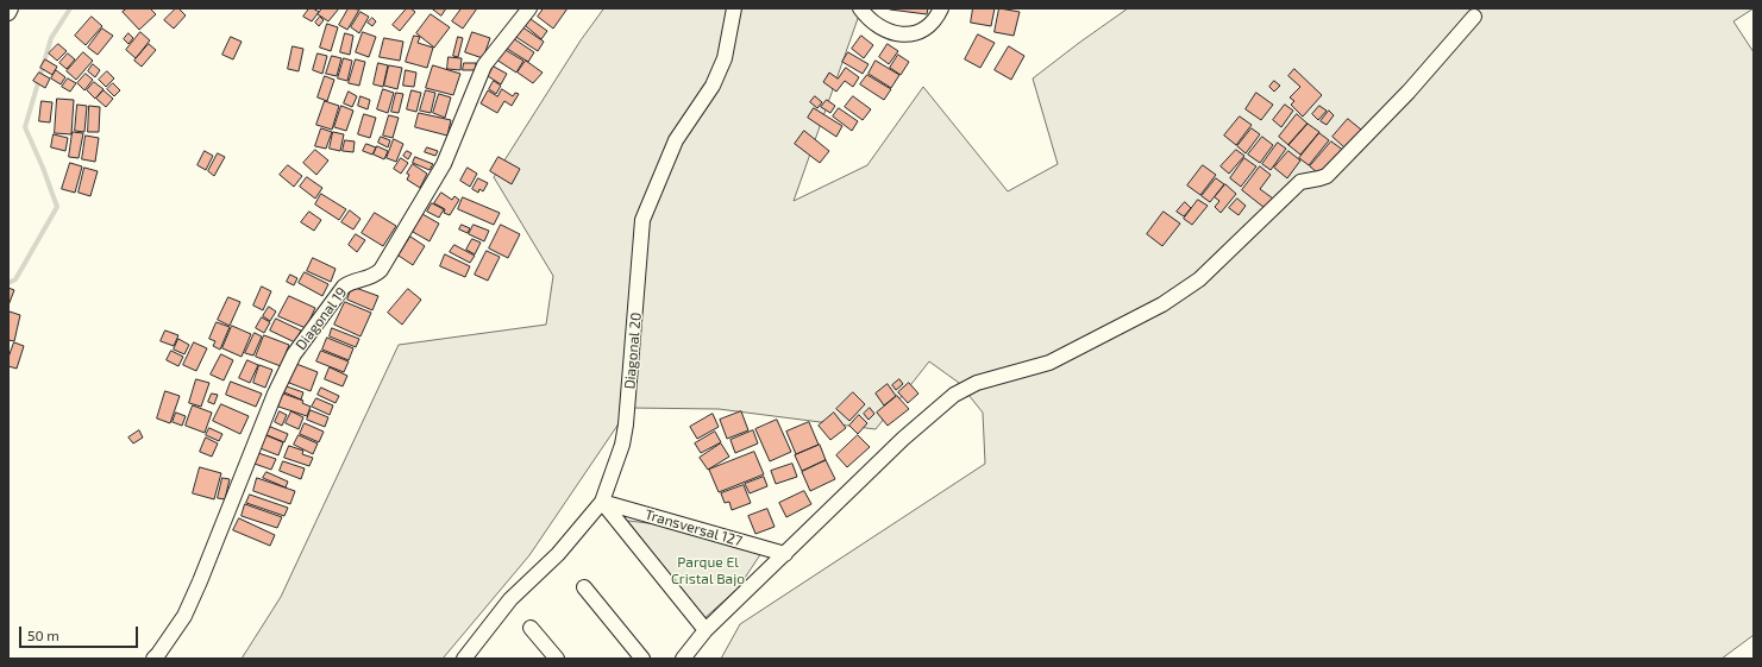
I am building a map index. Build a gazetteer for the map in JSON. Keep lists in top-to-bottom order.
{
  "streets": {
    "street": ["Diagonal 19", "Diagonal 20", "Transversal 127"]
  },
  "crossings": [
    ["Diagonal 20", "Transversal 127"]
  ],
  "parks": ["Parque El Cristal Bajo"],
  "scale_bar": "50 m"
}
